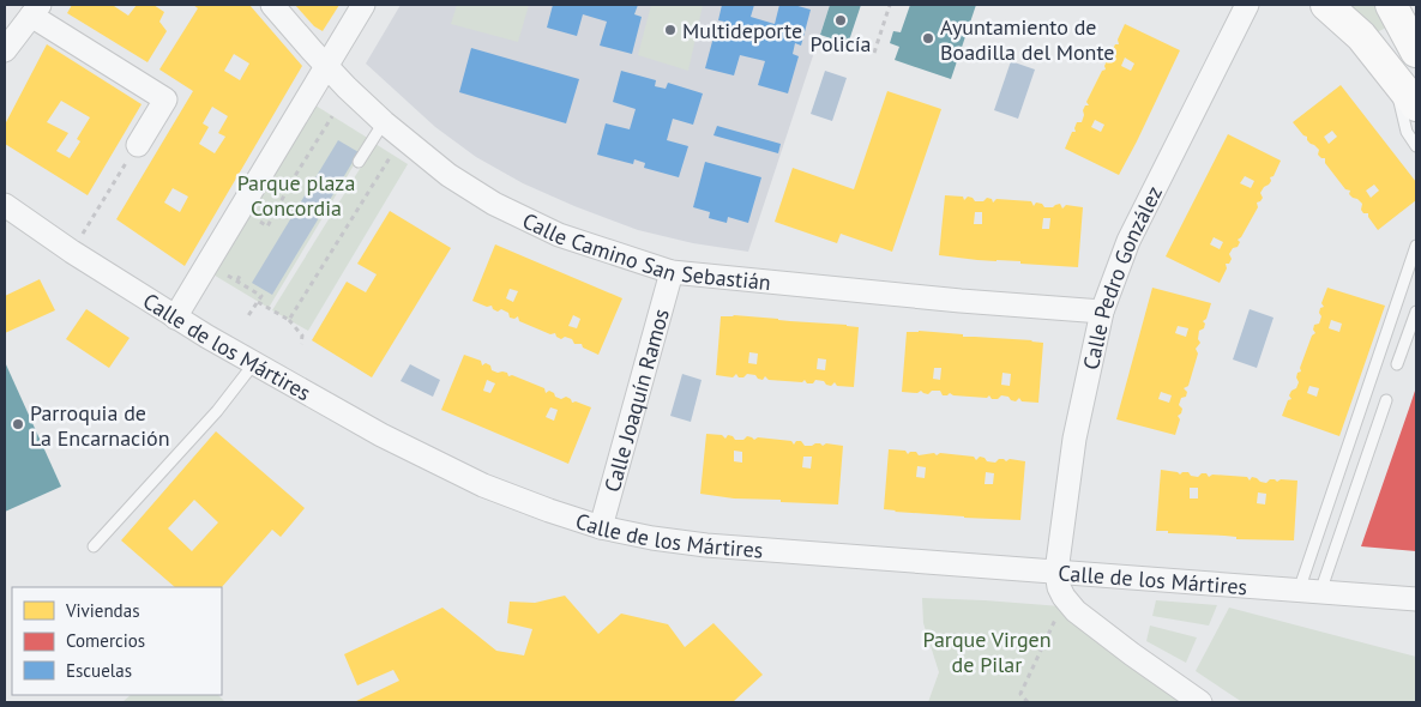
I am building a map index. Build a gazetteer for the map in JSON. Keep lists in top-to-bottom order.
{
  "streets": {
    "street": [
      "Calle Camino San Sebastián",
      "Calle Pedro González",
      "Calle de los Mártires",
      "Calle Joaquín Ramos"
    ]
  },
  "crossings": [
    ["Calle Camino San Sebastián", "Calle Pedro González"],
    ["Calle Camino San Sebastián", "Calle Joaquín Ramos"],
    ["Calle Pedro González", "Calle de los Mártires"],
    ["Calle de los Mártires", "Calle Joaquín Ramos"]
  ],
  "parks": ["Parque plaza Concordia", "Parque Virgen de Pilar"],
  "places": [
    "Policía",
    "Multideporte",
    "Ayuntamiento de Boadilla del Monte",
    "Parroquia de La Encarnación"
  ],
  "legend": ["Viviendas", "Comercios", "Escuelas"]
}
